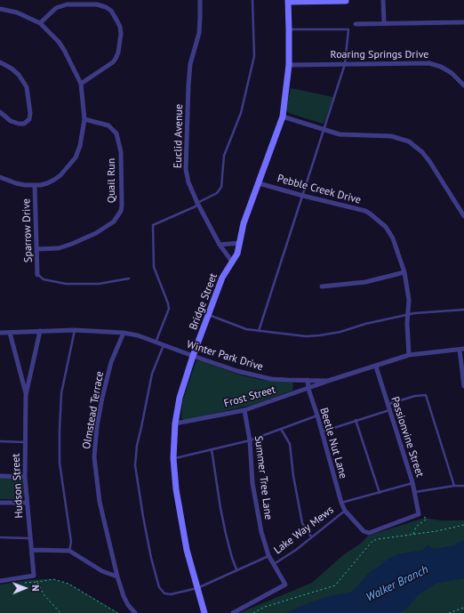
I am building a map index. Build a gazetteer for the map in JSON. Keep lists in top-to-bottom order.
{
  "streets": {
    "street": [
      "Roaring Springs Drive",
      "Euclid Avenue",
      "Quail Run",
      "Pebble Creek Drive",
      "Sparrow Drive",
      "Bridge Street",
      "Winter Park Drive",
      "Frost Street",
      "Olmstead Terrace",
      "Passionvine Street",
      "Beetle Nut Lane",
      "Summer Tree Lane",
      "Hudson Street"
    ],
    "lane": ["Lake Way Mews"]
  },
  "crossings": [
    ["Roaring Springs Drive", "Bridge Street"],
    ["Euclid Avenue", "Bridge Street"],
    ["Quail Run", "Sparrow Drive"],
    ["Pebble Creek Drive", "Bridge Street"],
    ["Pebble Creek Drive", "Winter Park Drive"],
    ["Bridge Street", "Winter Park Drive"],
    ["Bridge Street", "Frost Street"],
    ["Winter Park Drive", "Frost Street"],
    ["Winter Park Drive", "Olmstead Terrace"],
    ["Winter Park Drive", "Passionvine Street"],
    ["Winter Park Drive", "Beetle Nut Lane"],
    ["Winter Park Drive", "Hudson Street"],
    ["Frost Street", "Beetle Nut Lane"],
    ["Frost Street", "Summer Tree Lane"],
    ["Passionvine Street", "Beetle Nut Lane"],
    ["Beetle Nut Lane", "Lake Way Mews"],
    ["Summer Tree Lane", "Lake Way Mews"]
  ],
  "water": ["Walker Branch"],
  "north": "right"
}
